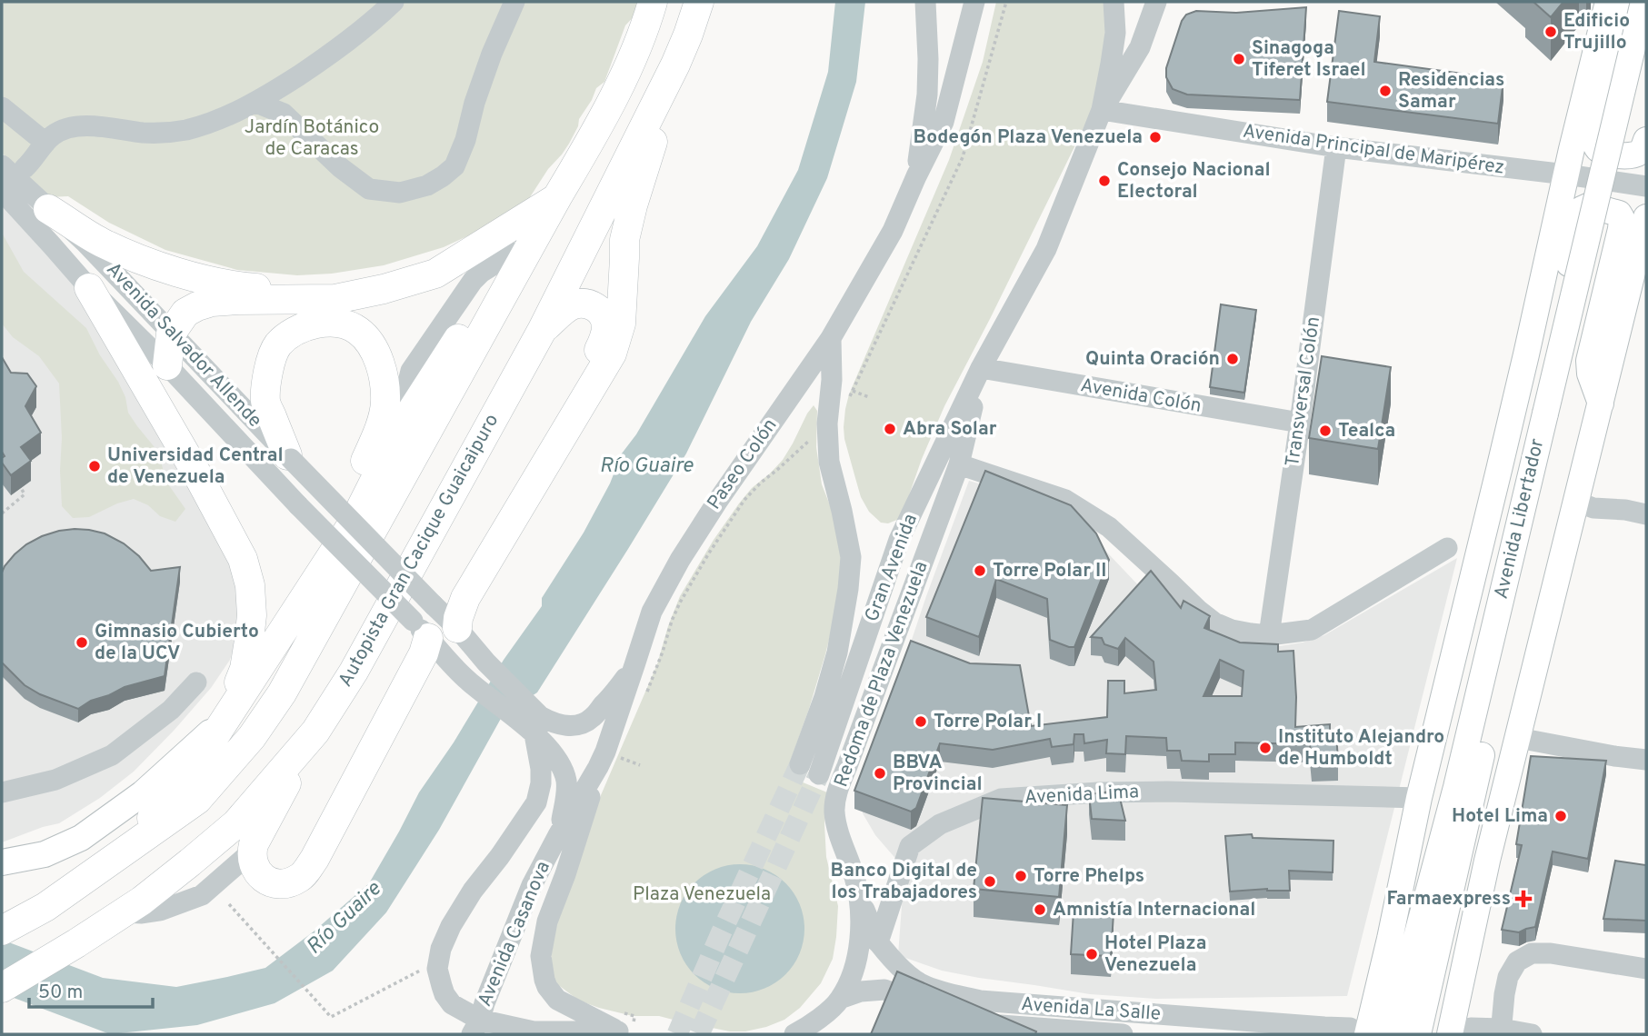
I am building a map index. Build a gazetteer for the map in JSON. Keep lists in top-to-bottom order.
{
  "streets": {
    "highway": ["Autopista Gran Cacique Guaicaipuro"],
    "main road": ["Avenida Libertador"],
    "street": [
      "Avenida Principal de Maripérez",
      "Avenida Salvador Allende",
      "Transversal Colón",
      "Avenida Colón",
      "Paseo Colón",
      "Gran Avenida",
      "Redoma de Plaza Venezuela",
      "Avenida Lima",
      "Avenida Casanova",
      "Avenida La Salle"
    ]
  },
  "crossings": [
    ["Avenida Principal de Maripérez", "Transversal Colón"],
    ["Avenida Principal de Maripérez", "Avenida Libertador"],
    ["Avenida Salvador Allende", "Paseo Colón"],
    ["Avenida Salvador Allende", "Avenida Casanova"],
    ["Transversal Colón", "Avenida Colón"],
    ["Avenida Colón", "Gran Avenida"],
    ["Avenida Colón", "Redoma de Plaza Venezuela"],
    ["Paseo Colón", "Gran Avenida"],
    ["Paseo Colón", "Avenida Casanova"],
    ["Avenida Libertador", "Avenida Lima"],
    ["Avenida Libertador", "Avenida La Salle"],
    ["Gran Avenida", "Redoma de Plaza Venezuela"],
    ["Redoma de Plaza Venezuela", "Avenida La Salle"],
    ["Avenida Lima", "Avenida La Salle"]
  ],
  "water": ["Río Guaire"],
  "parks": ["Jardín Botánico de Caracas", "Plaza Venezuela"],
  "places": {
    "other": [
      "Edificio Trujillo",
      "Sinagoga Tiferet Israel",
      "Residencias Samar",
      "Bodegón Plaza Venezuela",
      "Consejo Nacional Electoral",
      "Quinta Oración",
      "Abra Solar",
      "Tealca",
      "Universidad Central de Venezuela",
      "Torre Polar II",
      "Gimnasio Cubierto de la UCV",
      "Torre Polar I",
      "Instituto Alejandro de Humboldt",
      "BBVA Provincial",
      "Hotel Lima",
      "Torre Phelps",
      "Banco Digital de los Trabajadores",
      "Amnistía Internacional",
      "Hotel Plaza Venezuela"
    ],
    "health": ["Farmaexpress"]
  },
  "scale_bar": "50 m"
}
